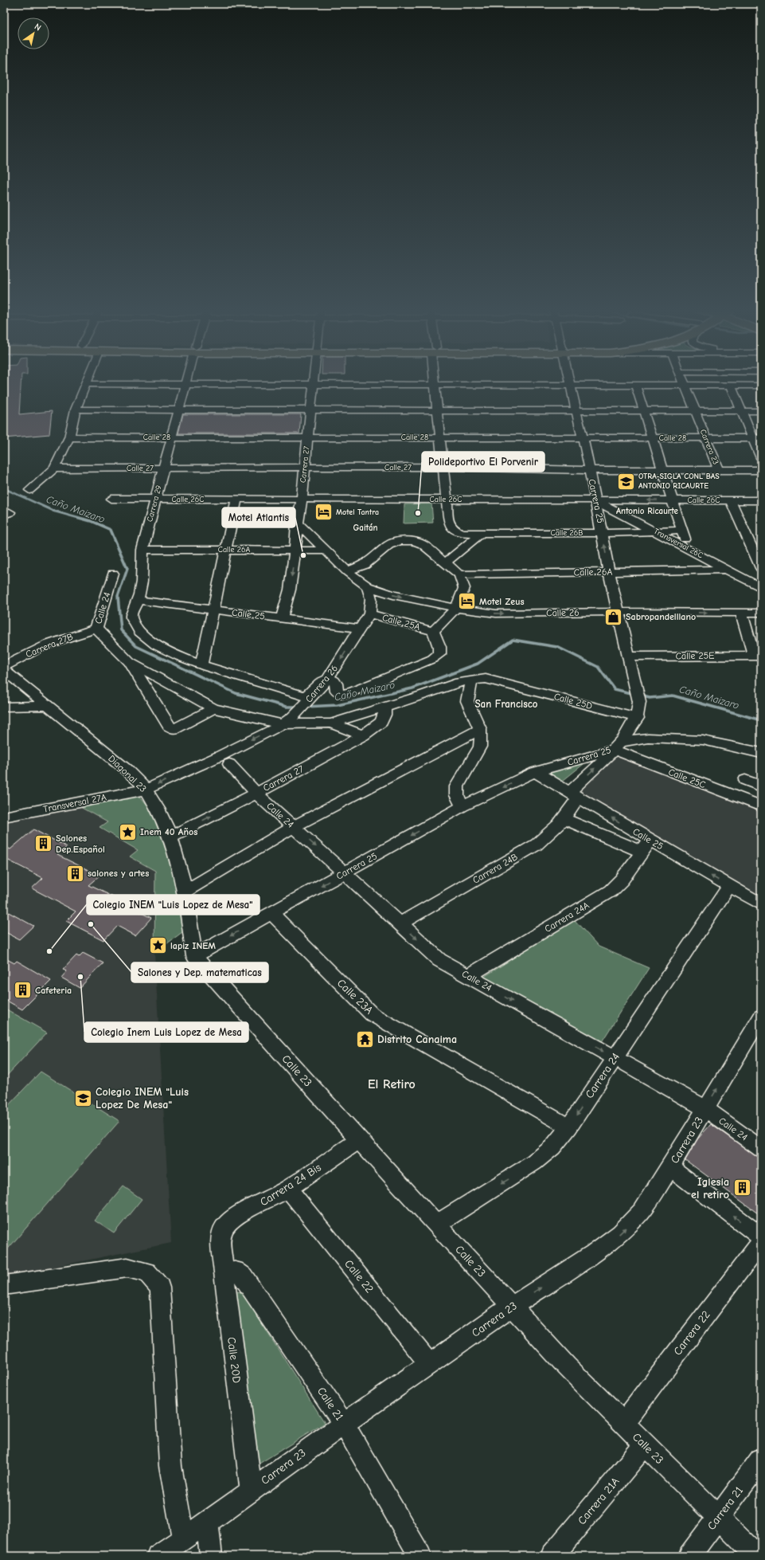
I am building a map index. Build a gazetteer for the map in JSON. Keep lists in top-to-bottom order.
{
  "streets": {
    "street": [
      "Calle 28",
      "Carrera 23",
      "Carrera 27",
      "Calle 27",
      "Calle 26C",
      "Carrera 25",
      "Carrera 29",
      "Calle 26B",
      "Transversal 26C",
      "Calle 26A",
      "Calle 24",
      "Calle 26",
      "Calle 25",
      "Calle 25A",
      "Carrera 27B",
      "Calle 25E",
      "Carrera 26",
      "Calle 25D",
      "Diagonal 23",
      "Calle 25C",
      "Transversal 27A",
      "Carrera 24B",
      "Carrera 24A",
      "Calle 23A",
      "Calle 23",
      "Carrera 24",
      "Carrera 24 Bis",
      "Calle 22",
      "Carrera 22",
      "Calle 20D",
      "Calle 21",
      "Carrera 21A",
      "Carrera 21"
    ]
  },
  "crossings": [
    ["Calle 28", "Carrera 23"],
    ["Calle 28", "Carrera 27"],
    ["Calle 28", "Carrera 25"],
    ["Calle 28", "Carrera 29"],
    ["Carrera 23", "Calle 27"],
    ["Carrera 23", "Calle 24"],
    ["Carrera 23", "Calle 23"],
    ["Carrera 23", "Calle 22"],
    ["Carrera 23", "Calle 20D"],
    ["Carrera 23", "Calle 21"],
    ["Carrera 27", "Calle 27"],
    ["Carrera 27", "Calle 26C"],
    ["Carrera 27", "Calle 26A"],
    ["Carrera 27", "Calle 24"],
    ["Carrera 27", "Calle 25"],
    ["Carrera 27", "Diagonal 23"],
    ["Calle 27", "Carrera 25"],
    ["Calle 27", "Carrera 29"],
    ["Calle 26C", "Carrera 25"],
    ["Calle 26C", "Carrera 29"],
    ["Calle 26C", "Calle 26B"],
    ["Calle 26C", "Transversal 26C"],
    ["Carrera 25", "Calle 26B"],
    ["Carrera 25", "Transversal 26C"],
    ["Carrera 25", "Calle 26A"],
    ["Carrera 25", "Calle 24"],
    ["Carrera 25", "Calle 26"],
    ["Carrera 25", "Calle 25"],
    ["Carrera 25", "Calle 25E"],
    ["Carrera 25", "Calle 25D"],
    ["Carrera 25", "Diagonal 23"],
    ["Carrera 25", "Calle 25C"],
    ["Carrera 25", "Carrera 24B"],
    ["Carrera 25", "Calle 23A"],
    ["Carrera 25", "Calle 23"],
    ["Carrera 29", "Calle 26A"],
    ["Carrera 29", "Calle 25"],
    ["Calle 26B", "Transversal 26C"],
    ["Transversal 26C", "Calle 26A"],
    ["Calle 24", "Carrera 27B"],
    ["Calle 24", "Carrera 24B"],
    ["Calle 24", "Carrera 24A"],
    ["Calle 24", "Carrera 24"],
    ["Calle 26", "Carrera 26"],
    ["Calle 25", "Carrera 26"],
    ["Calle 25", "Carrera 24B"],
    ["Calle 25", "Carrera 24A"],
    ["Calle 25", "Carrera 24"],
    ["Calle 25A", "Carrera 26"],
    ["Carrera 26", "Diagonal 23"],
    ["Carrera 26", "Transversal 27A"],
    ["Diagonal 23", "Transversal 27A"],
    ["Diagonal 23", "Calle 23"],
    ["Calle 25C", "Carrera 24B"],
    ["Calle 23A", "Carrera 24"],
    ["Calle 23", "Carrera 24"],
    ["Calle 23", "Carrera 24 Bis"],
    ["Calle 23", "Carrera 22"],
    ["Calle 23", "Carrera 21A"],
    ["Calle 23", "Carrera 21"],
    ["Carrera 24 Bis", "Calle 22"],
    ["Carrera 24 Bis", "Calle 20D"],
    ["Calle 20D", "Calle 21"]
  ],
  "one_way": ["Calle 24", "Calle 26", "Carrera 24"],
  "districts": [
    "Antonio Ricaurte",
    "Gaitán",
    "San Francisco",
    "El Retiro"
  ],
  "water": ["Caño Maizaro"],
  "places": {
    "school or university": ["OTRA-SIGLA CONL BAS ANTONIO RICAURTE", "Colegio INEM \"Luis Lopez De Mesa\""],
    "hotel": ["Motel Tantra", "Motel Zeus"],
    "other": [
      "Polideportivo El Porvenir",
      "Motel Atlantis",
      "Salones y Dep. matematicas",
      "Colegio INEM \"Luis Lopez de Mesa\"",
      "Colegio Inem Luis Lopez de Mesa"
    ],
    "shop": ["Sabropandelllano"],
    "place": ["Inem 40 Años", "lapiz INEM"],
    "building": [
      "Salones Dep.Español",
      "salones y artes",
      "Cafeteria",
      "Iglesia el retiro"
    ],
    "temple": ["Distrito Canaima"]
  },
  "north": "top right"
}
